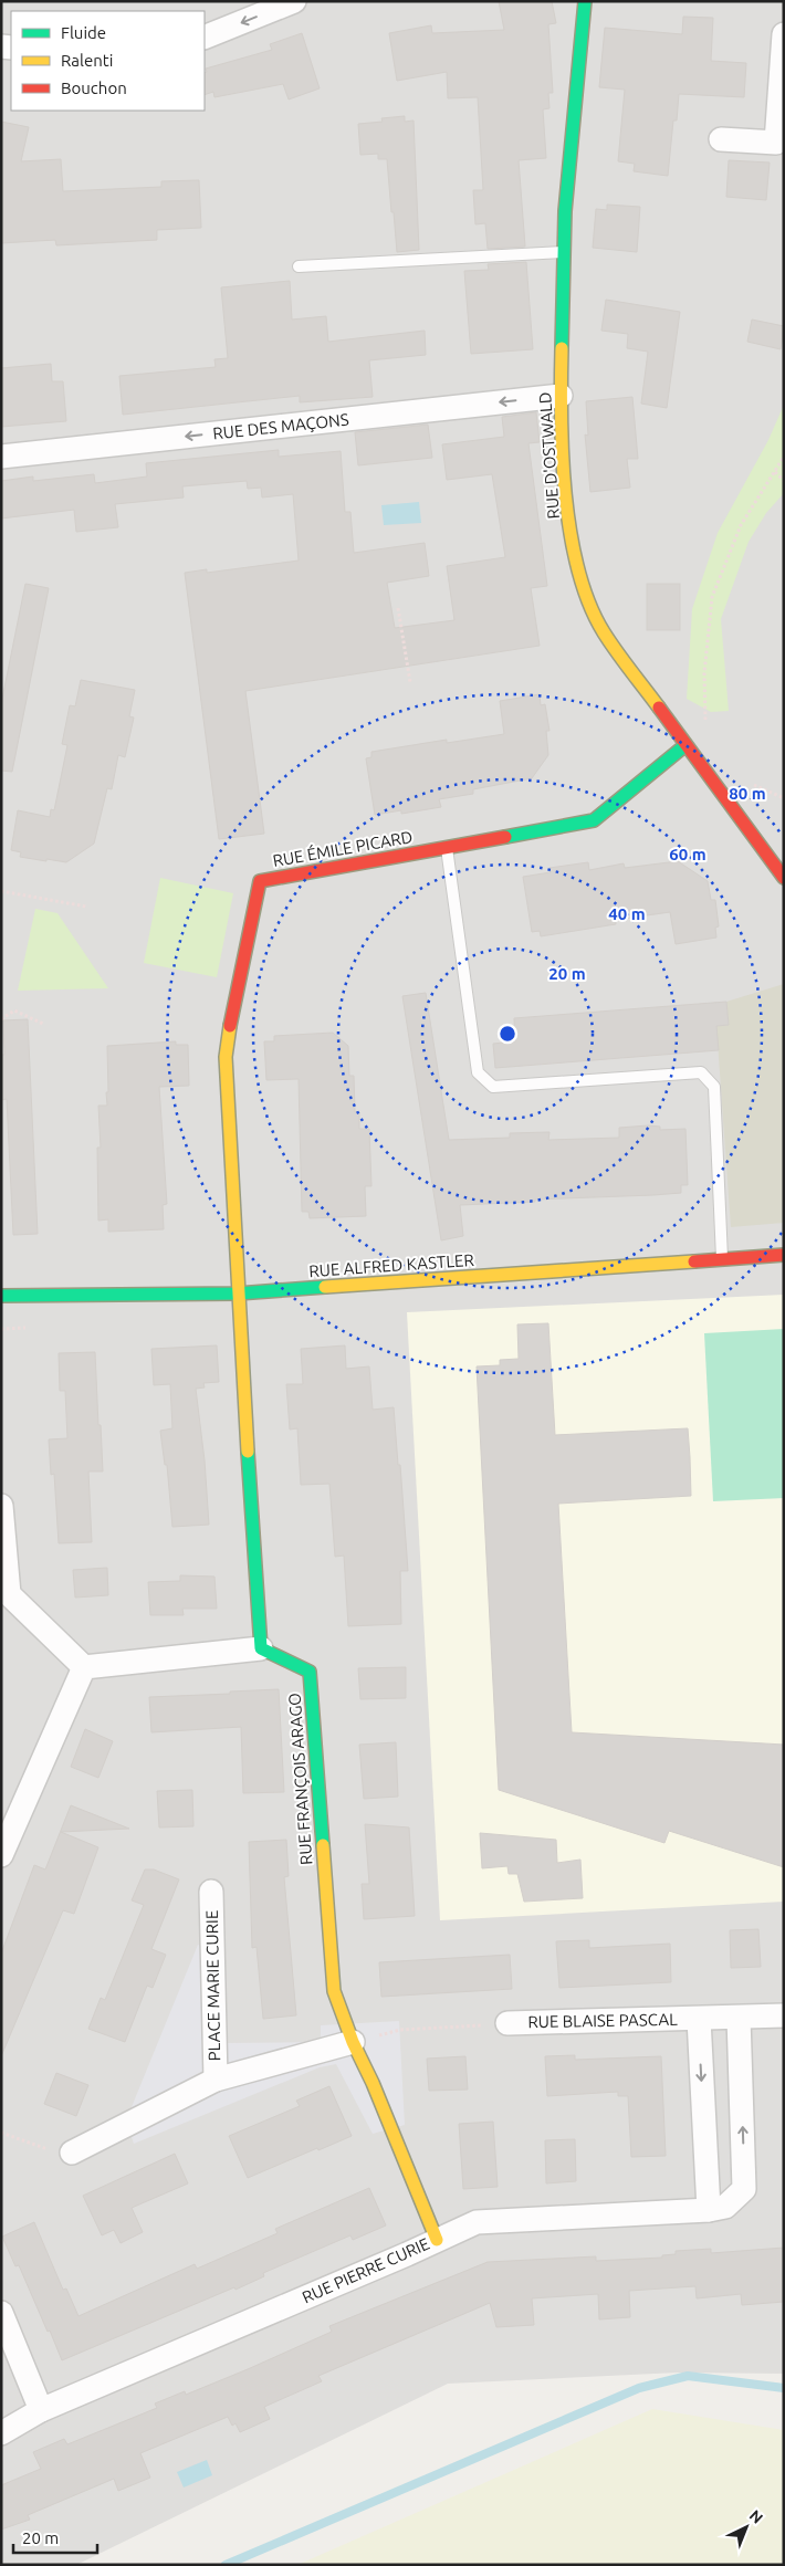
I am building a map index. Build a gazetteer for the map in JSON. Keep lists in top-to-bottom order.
{
  "streets": {
    "street": [
      "RUE DES MAÇONS",
      "RUE D'OSTWALD",
      "RUE ÉMILE PICARD",
      "RUE ALFRED KASTLER",
      "RUE FRANÇOIS ARAGO",
      "PLACE MARIE CURIE",
      "RUE BLAISE PASCAL",
      "RUE PIERRE CURIE"
    ]
  },
  "crossings": [
    ["RUE DES MAÇONS", "RUE D'OSTWALD"],
    ["RUE D'OSTWALD", "RUE ÉMILE PICARD"],
    ["RUE ÉMILE PICARD", "RUE ALFRED KASTLER"],
    ["RUE FRANÇOIS ARAGO", "PLACE MARIE CURIE"],
    ["RUE FRANÇOIS ARAGO", "RUE PIERRE CURIE"]
  ],
  "one_way": ["RUE DES MAÇONS"],
  "legend": ["Fluide", "Ralenti", "Bouchon"],
  "scale_bar": "20 m",
  "north": "top right",
  "rings": [
    "80 m",
    "60 m",
    "40 m",
    "20 m"
  ]
}
